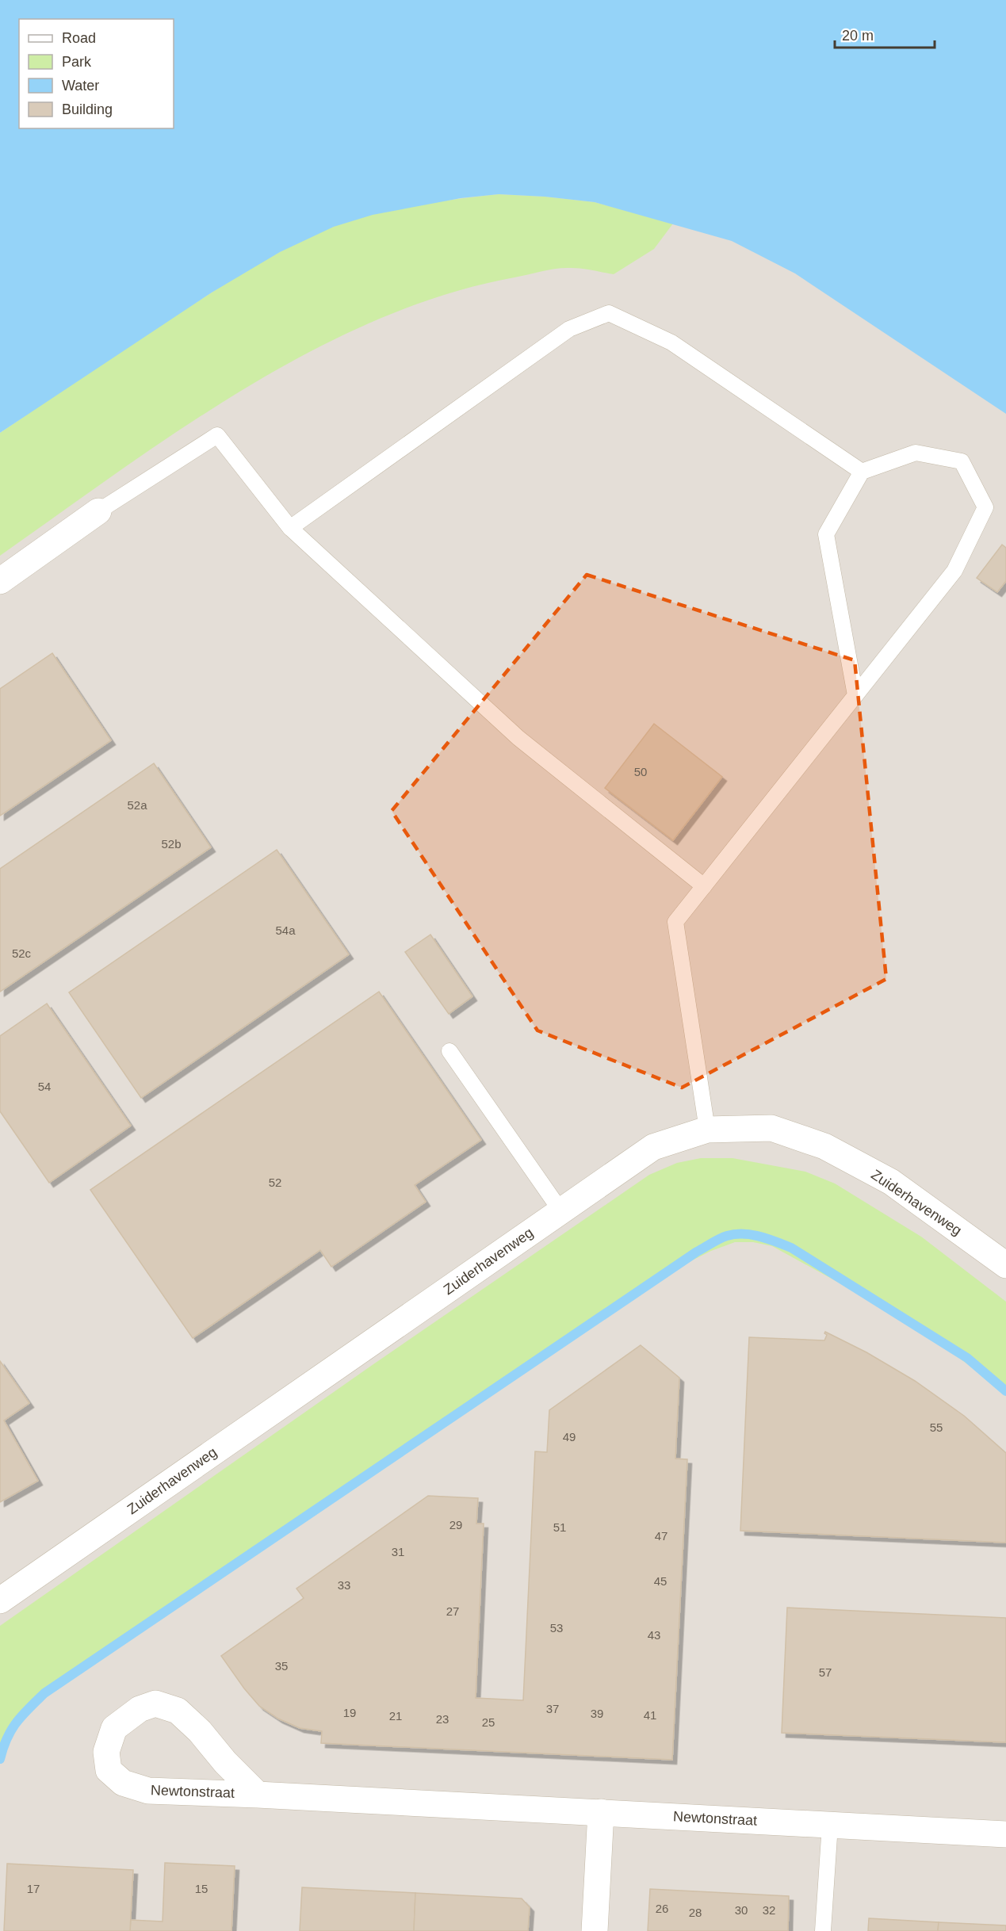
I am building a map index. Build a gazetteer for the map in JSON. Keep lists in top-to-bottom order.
{
  "streets": {
    "street": ["Zuiderhavenweg", "Newtonstraat"]
  },
  "house_numbers": [
    "50",
    "52a",
    "52b",
    "54a",
    "52c",
    "54",
    "52",
    "55",
    "49",
    "29",
    "51",
    "47",
    "31",
    "45",
    "33",
    "27",
    "53",
    "43",
    "35",
    "57",
    "37",
    "19",
    "39",
    "41",
    "21",
    "23",
    "25",
    "17",
    "15",
    "26",
    "30",
    "32",
    "28"
  ],
  "legend": [
    "Road",
    "Park",
    "Water",
    "Building"
  ],
  "scale_bar": "20 m"
}
